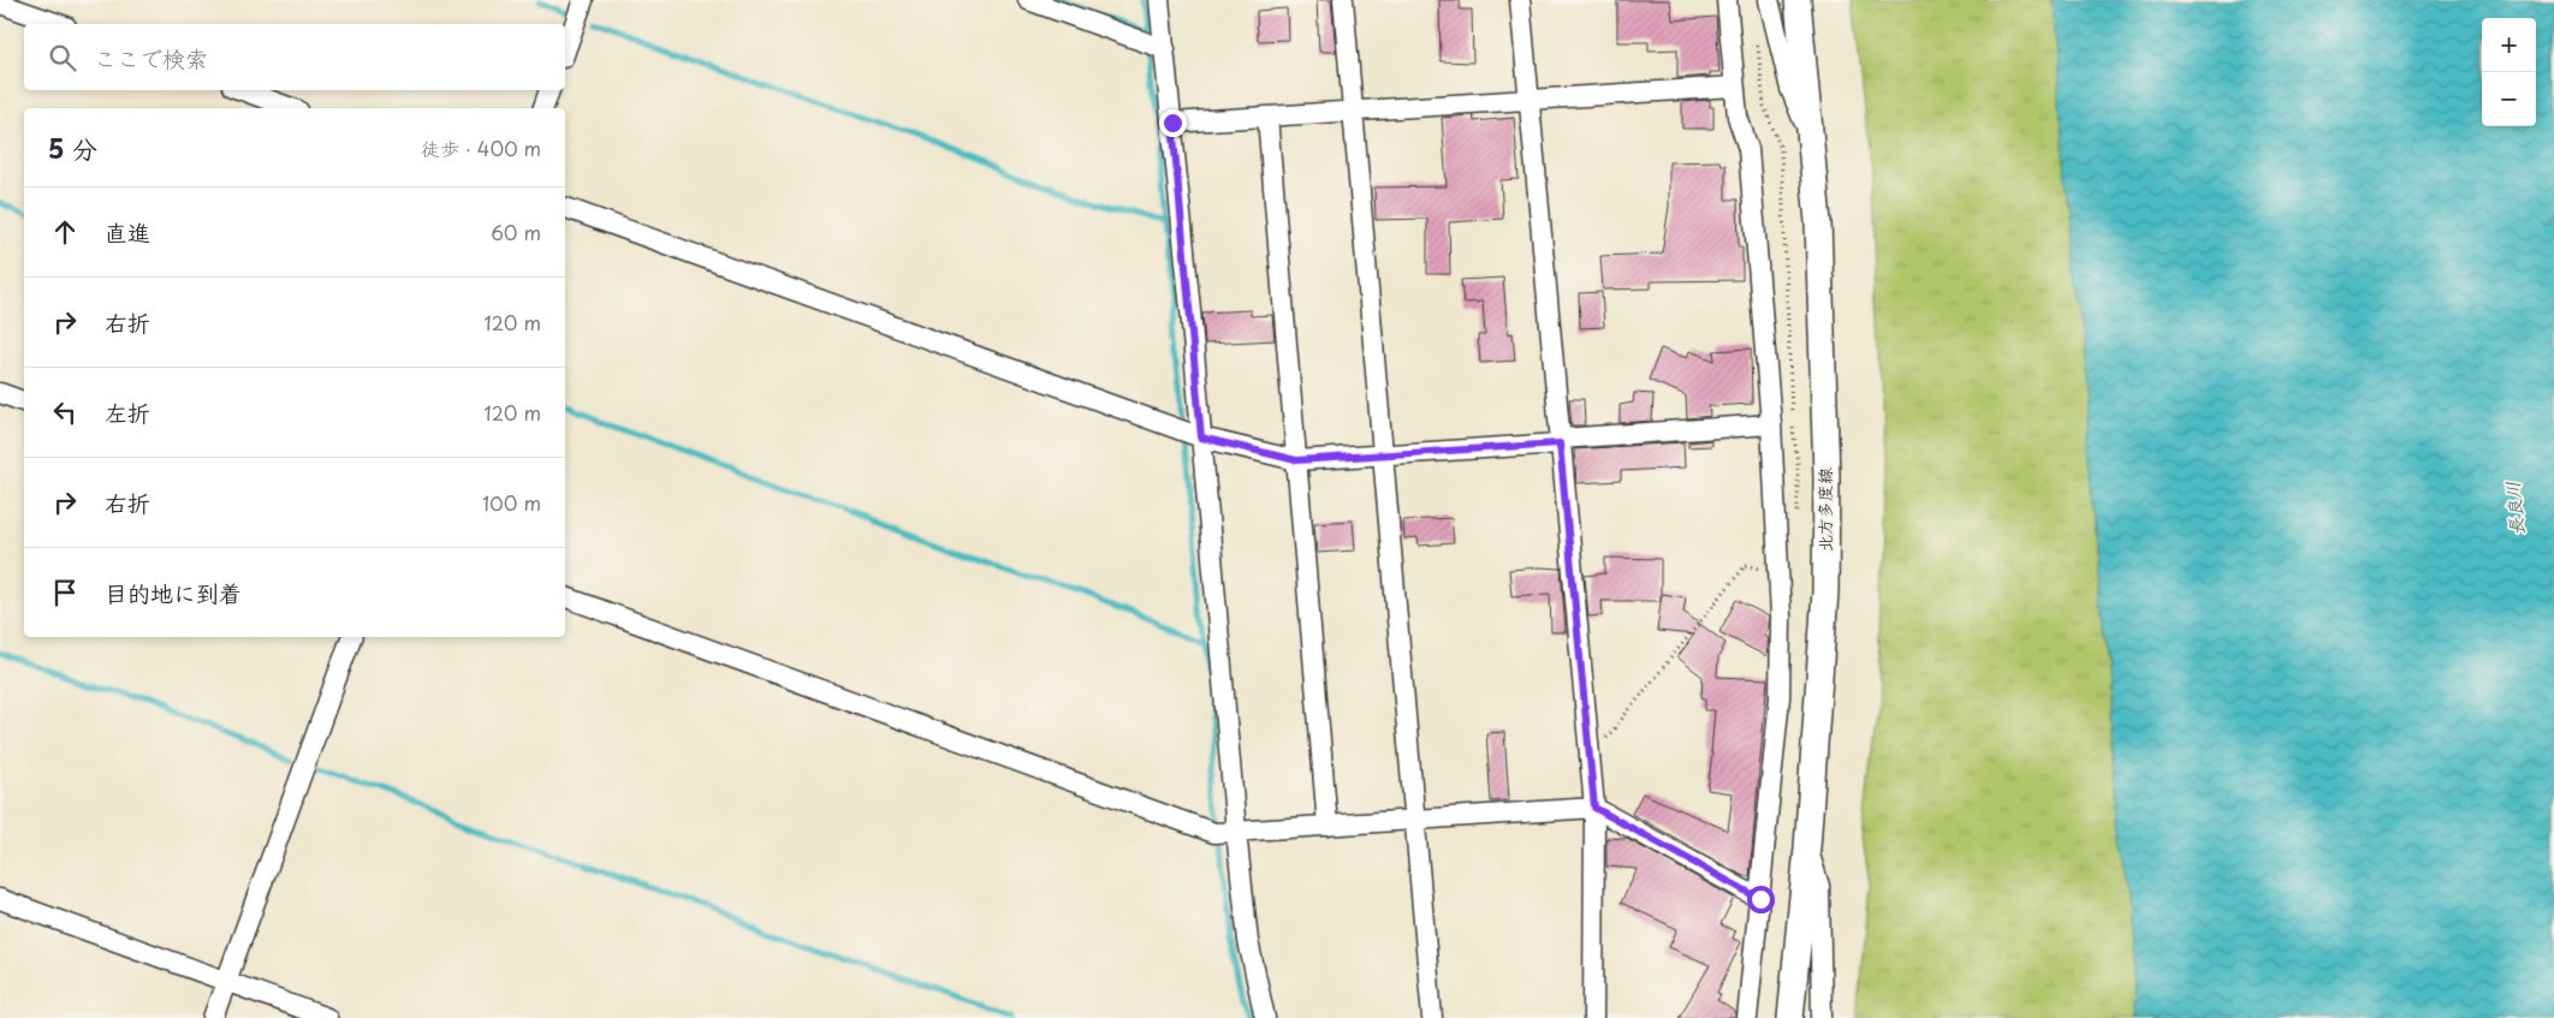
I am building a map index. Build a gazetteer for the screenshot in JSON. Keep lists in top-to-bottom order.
{
  "streets": {
    "main road": ["北方多度線"]
  },
  "water": ["長良川"],
  "page": {
    "map_buttons": ["+", "−"],
    "search": "ここで検索",
    "heading": ["5 分", "徒歩 · 400 m"],
    "list": [
      ["直進", "60 m"],
      ["右折", "120 m"],
      ["左折", "120 m"],
      ["右折", "100 m"],
      "目的地に到着"
    ]
  }
}
